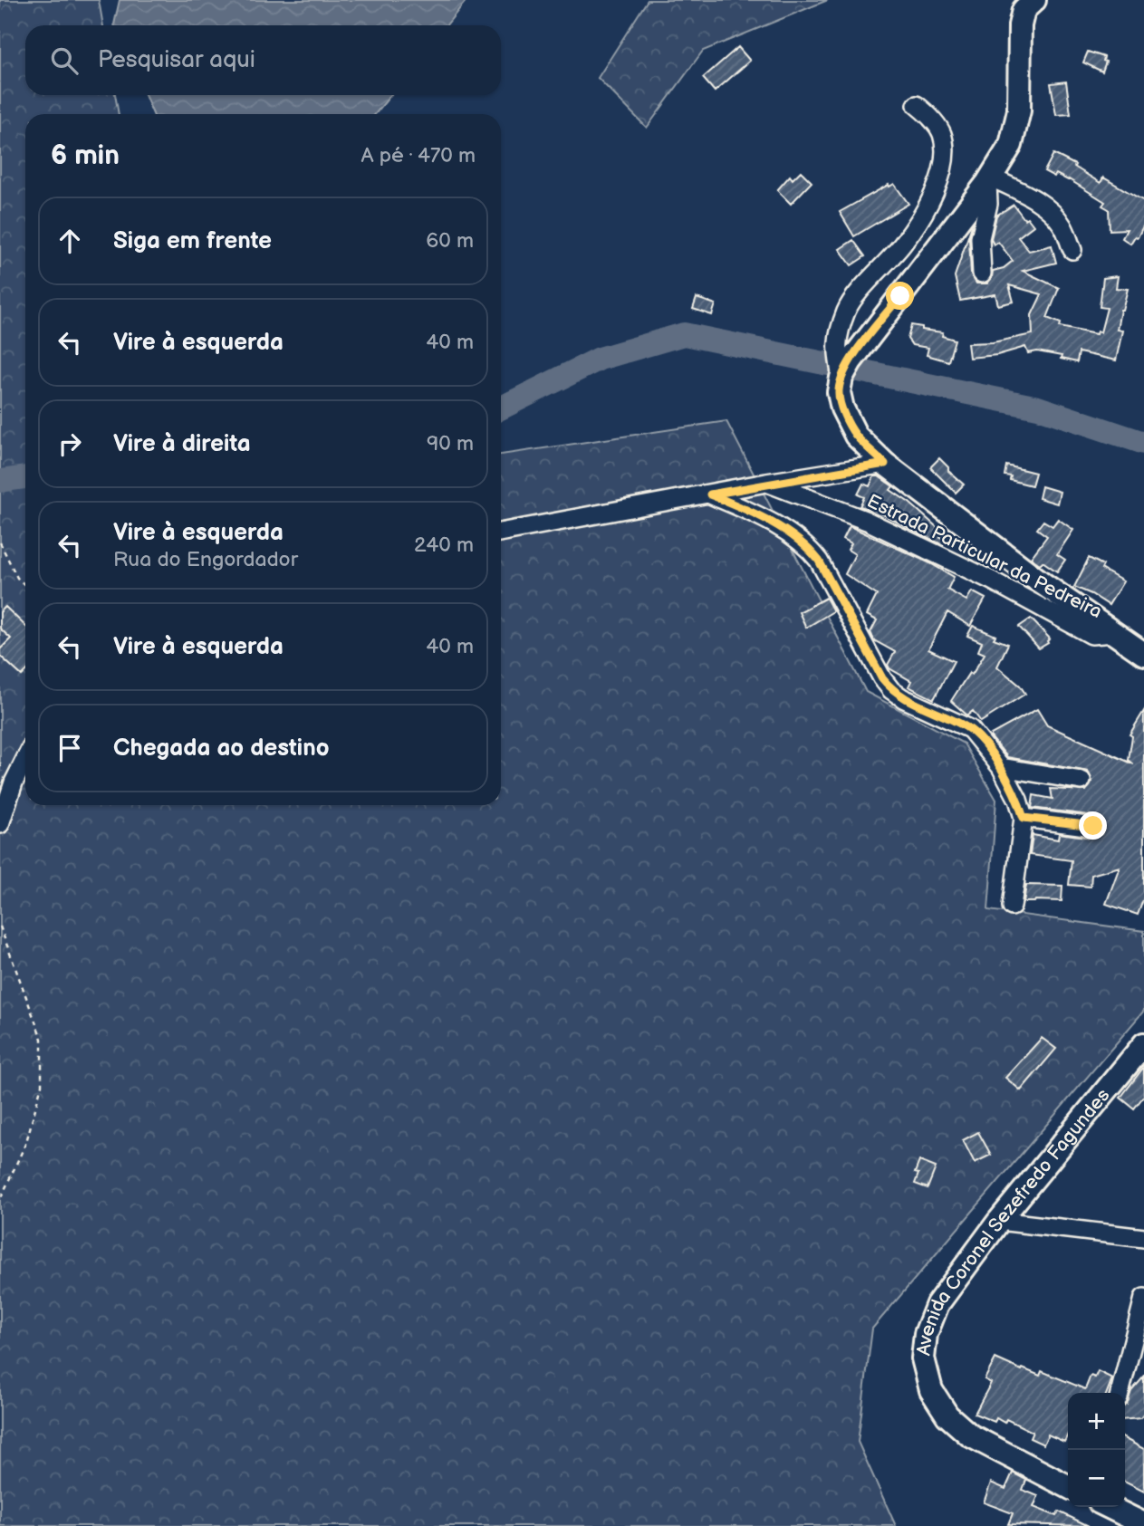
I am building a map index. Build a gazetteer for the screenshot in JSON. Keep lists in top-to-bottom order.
{
  "streets": {
    "main road": ["Avenida Coronel Sezefredo Fagundes"],
    "street": ["Estrada Particular da Pedreira"]
  },
  "page": {
    "search": "Pesquisar aqui",
    "heading": ["6 min", "A pé · 470 m"],
    "list": [
      ["Siga em frente", "60 m"],
      ["Vire à esquerda", "40 m"],
      ["Vire à direita", "90 m"],
      ["Vire à esquerda", "Rua do Engordador", "240 m"],
      ["Vire à esquerda", "40 m"],
      "Chegada ao destino"
    ],
    "map_buttons": ["+", "−"]
  }
}
